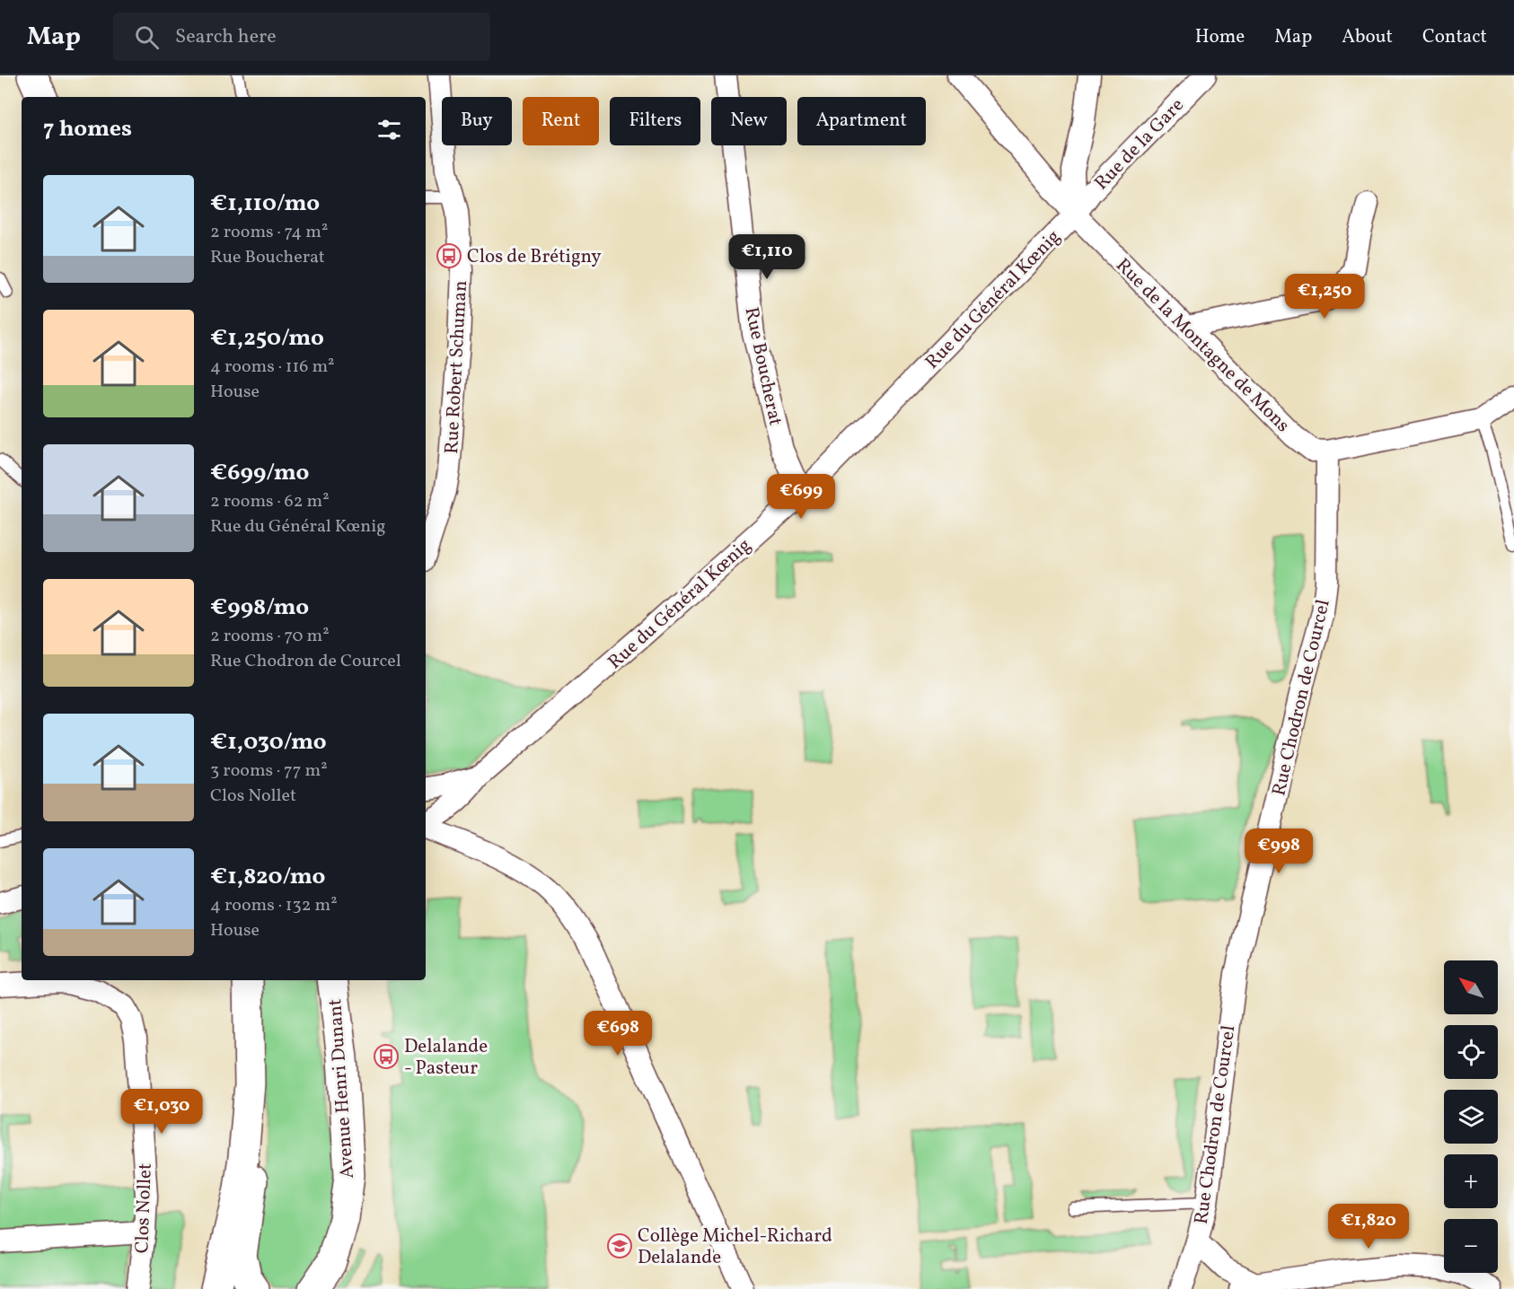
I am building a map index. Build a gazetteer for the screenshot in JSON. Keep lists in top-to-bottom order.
{
  "streets": {
    "main road": ["Avenue Henri Dunant"],
    "street": [
      "Rue de la Gare",
      "Rue du Général Kœnig",
      "Rue de la Montagne de Mons",
      "Rue Boucherat",
      "Rue Robert Schuman",
      "Rue Chodron de Courcel",
      "Clos Nollet"
    ]
  },
  "crossings": [
    ["Rue de la Gare", "Rue du Général Kœnig"],
    ["Rue de la Gare", "Rue de la Montagne de Mons"],
    ["Rue du Général Kœnig", "Rue de la Montagne de Mons"],
    ["Rue du Général Kœnig", "Rue Boucherat"],
    ["Rue de la Montagne de Mons", "Rue Chodron de Courcel"]
  ],
  "places": {
    "bus stop": ["Clos de Brétigny", "Delalande - Pasteur"],
    "school or university": ["Collège Michel-Richard Delalande"]
  },
  "north": "top left",
  "page": {
    "header": "Map",
    "search": "Search here",
    "nav": [
      "Home",
      "Map",
      "About",
      "Contact"
    ],
    "chip": [
      "Buy",
      "Rent",
      "Filters",
      "New",
      "Apartment"
    ],
    "heading": "7 homes",
    "list": [
      {
        "name": "€1,110/mo",
        "note": "2 rooms · 74 m² · Rue Boucherat"
      },
      {
        "name": "€1,250/mo",
        "note": "4 rooms · 116 m² · House"
      },
      {
        "name": "€699/mo",
        "note": "2 rooms · 62 m² · Rue du Général Kœnig"
      },
      {
        "name": "€998/mo",
        "note": "2 rooms · 70 m² · Rue Chodron de Courcel"
      },
      {
        "name": "€1,030/mo",
        "note": "3 rooms · 77 m² · Clos Nollet"
      },
      {
        "name": "€1,820/mo",
        "note": "4 rooms · 132 m² · House"
      }
    ],
    "price": [
      "€1,110",
      "€1,250",
      "€699",
      "€998",
      "€698",
      "€1,030",
      "€1,820"
    ],
    "map_buttons": ["+", "−"]
  }
}
